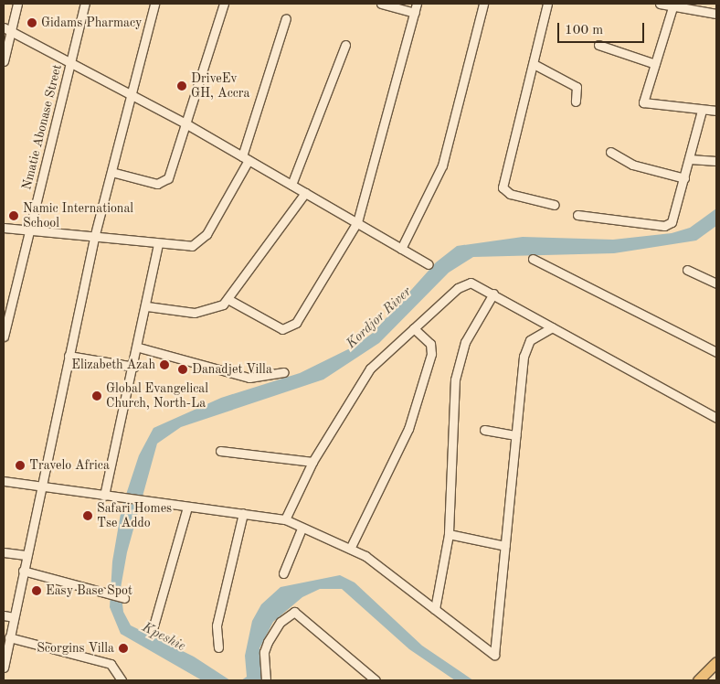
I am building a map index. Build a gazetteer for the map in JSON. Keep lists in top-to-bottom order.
{
  "streets": {
    "street": ["Nmatie Abonase Street"]
  },
  "water": ["Kordjor River", "Kpeshie"],
  "places": [
    "Gidams Pharmacy",
    "DriveEv GH, Accra",
    "Namic International School",
    "Elizabeth Azah",
    "Danadjet Villa",
    "Global Evangelical Church, North-La",
    "Travelo Africa",
    "Safari Homes Tse Addo",
    "Easy Base Spot",
    "Scorgins Villa"
  ],
  "scale_bar": "100 m"
}
